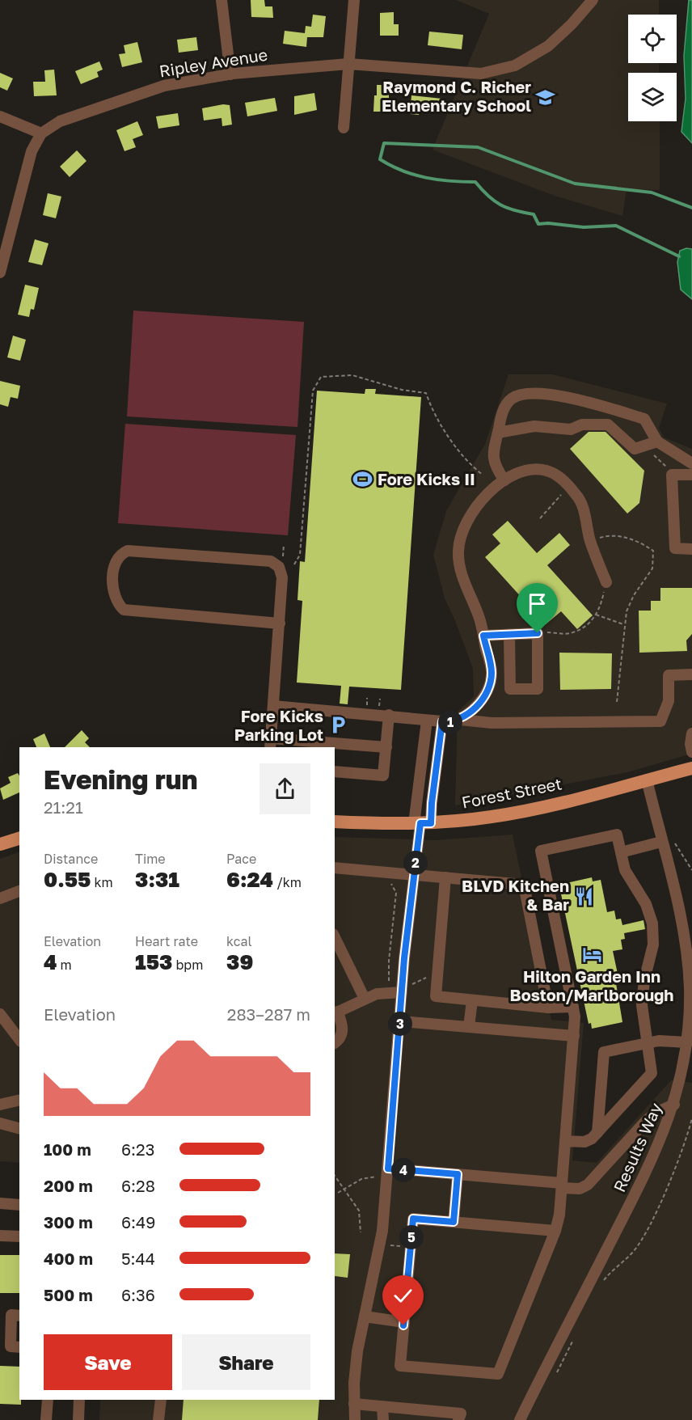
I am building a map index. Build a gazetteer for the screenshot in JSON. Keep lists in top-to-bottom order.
{
  "streets": {
    "main road": ["Forest Street"],
    "street": ["Ripley Avenue", "Results Way"]
  },
  "crossings": [
    ["Forest Street", "Results Way"]
  ],
  "places": {
    "school or university": ["Raymond C. Richer Elementary School"],
    "sports": ["Fore Kicks II"],
    "parking": ["Fore Kicks Parking Lot"],
    "restaurant": ["BLVD Kitchen & Bar"],
    "hotel": ["Hilton Garden Inn Boston/Marlborough"]
  },
  "page": {
    "pins": [
      "1",
      "2",
      "3",
      "4",
      "5"
    ],
    "heading": ["Evening run", "21:21"],
    "stats": [
      ["Distance", "0.55 km"],
      ["Time", "3:31"],
      ["Pace", "6:24 /km"],
      ["Elevation", "4 m"],
      ["Heart rate", "153 bpm"],
      ["kcal", "39"]
    ],
    "chart": ["Elevation", "283–287 m"],
    "list": [
      {
        "name": "100 m",
        "note": "6:23"
      },
      {
        "name": "200 m",
        "note": "6:28"
      },
      {
        "name": "300 m",
        "note": "6:49"
      },
      {
        "name": "400 m",
        "note": "5:44"
      },
      {
        "name": "500 m",
        "note": "6:36"
      }
    ],
    "buttons": ["Save", "Share"]
  }
}
